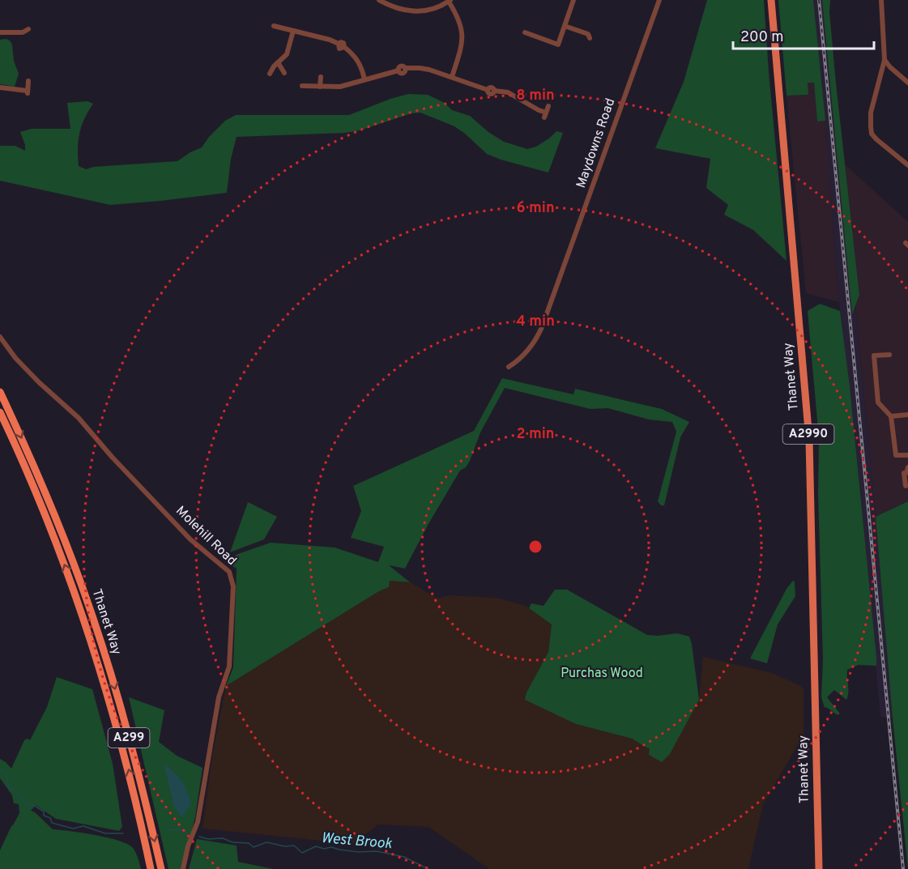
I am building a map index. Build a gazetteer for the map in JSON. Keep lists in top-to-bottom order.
{
  "streets": {
    "highway": ["Thanet Way", "A299"],
    "main road": ["A2990"],
    "street": ["Maydowns Road", "Molehill Road"]
  },
  "water": ["West Brook"],
  "parks": ["Purchas Wood"],
  "scale_bar": "200 m",
  "rings": [
    "8 min",
    "6 min",
    "4 min",
    "2 min"
  ]
}
